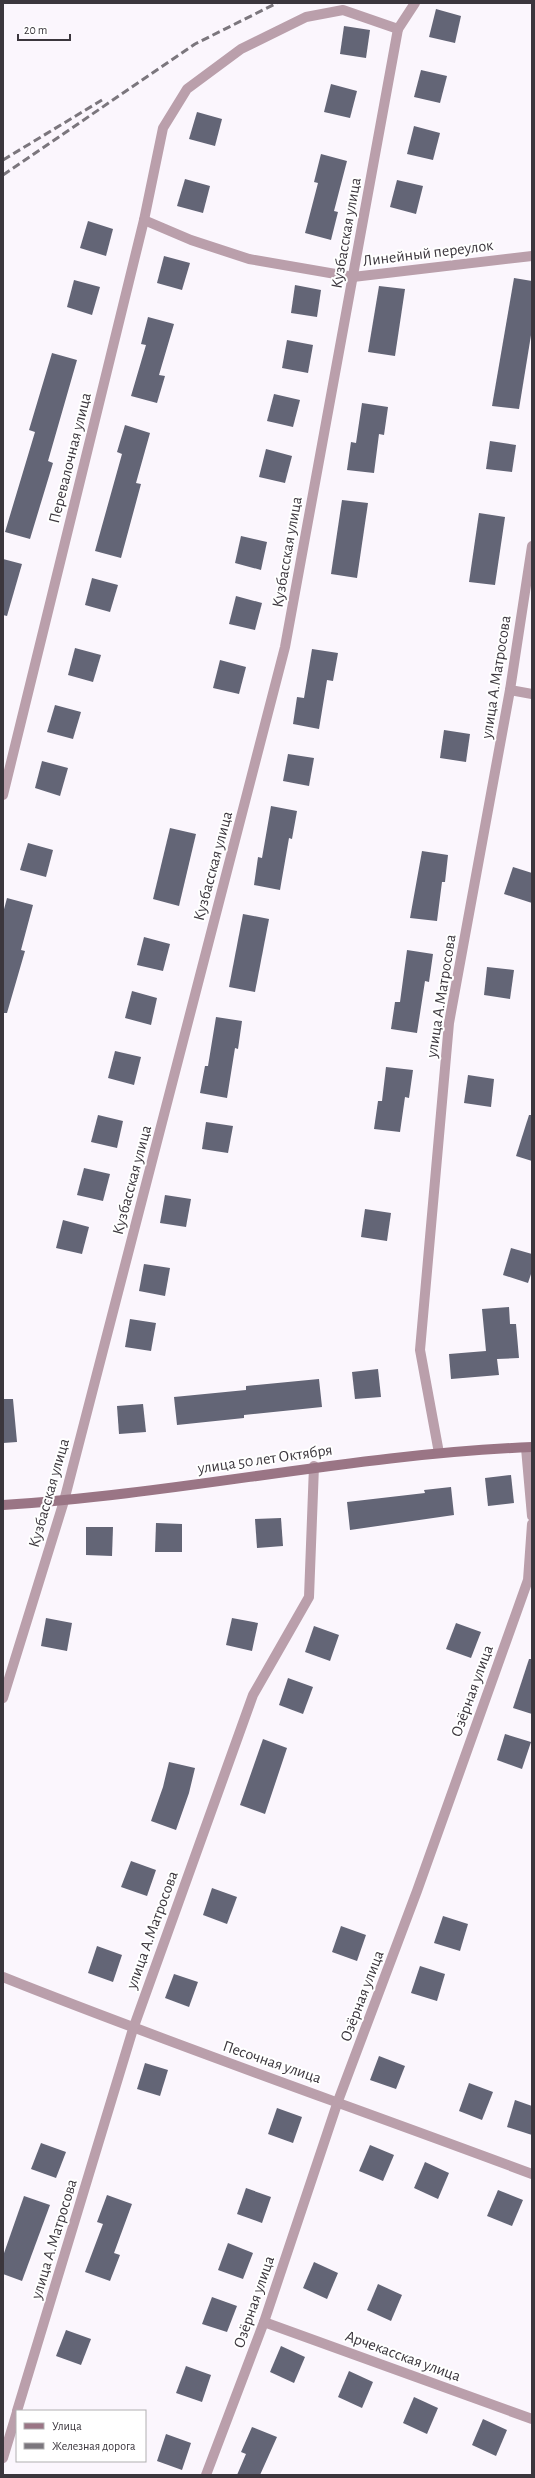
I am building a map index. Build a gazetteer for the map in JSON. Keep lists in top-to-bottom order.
{
  "streets": {
    "main road": ["улица 50 лет Октября"],
    "street": [
      "Кузбасская улица",
      "Линейный переулок",
      "Перевалочная улица",
      "улица А.Матросова",
      "Озёрная улица",
      "Песочная улица",
      "Арчекасская улица"
    ]
  },
  "crossings": [
    ["Кузбасская улица", "Линейный переулок"],
    ["Кузбасская улица", "Перевалочная улица"],
    ["Кузбасская улица", "улица 50 лет Октября"],
    ["Линейный переулок", "Перевалочная улица"],
    ["улица А.Матросова", "улица 50 лет Октября"],
    ["улица А.Матросова", "Песочная улица"],
    ["Озёрная улица", "Песочная улица"],
    ["Озёрная улица", "Арчекасская улица"]
  ],
  "legend": ["Улица", "Железная дорога"],
  "scale_bar": "20 m"
}
